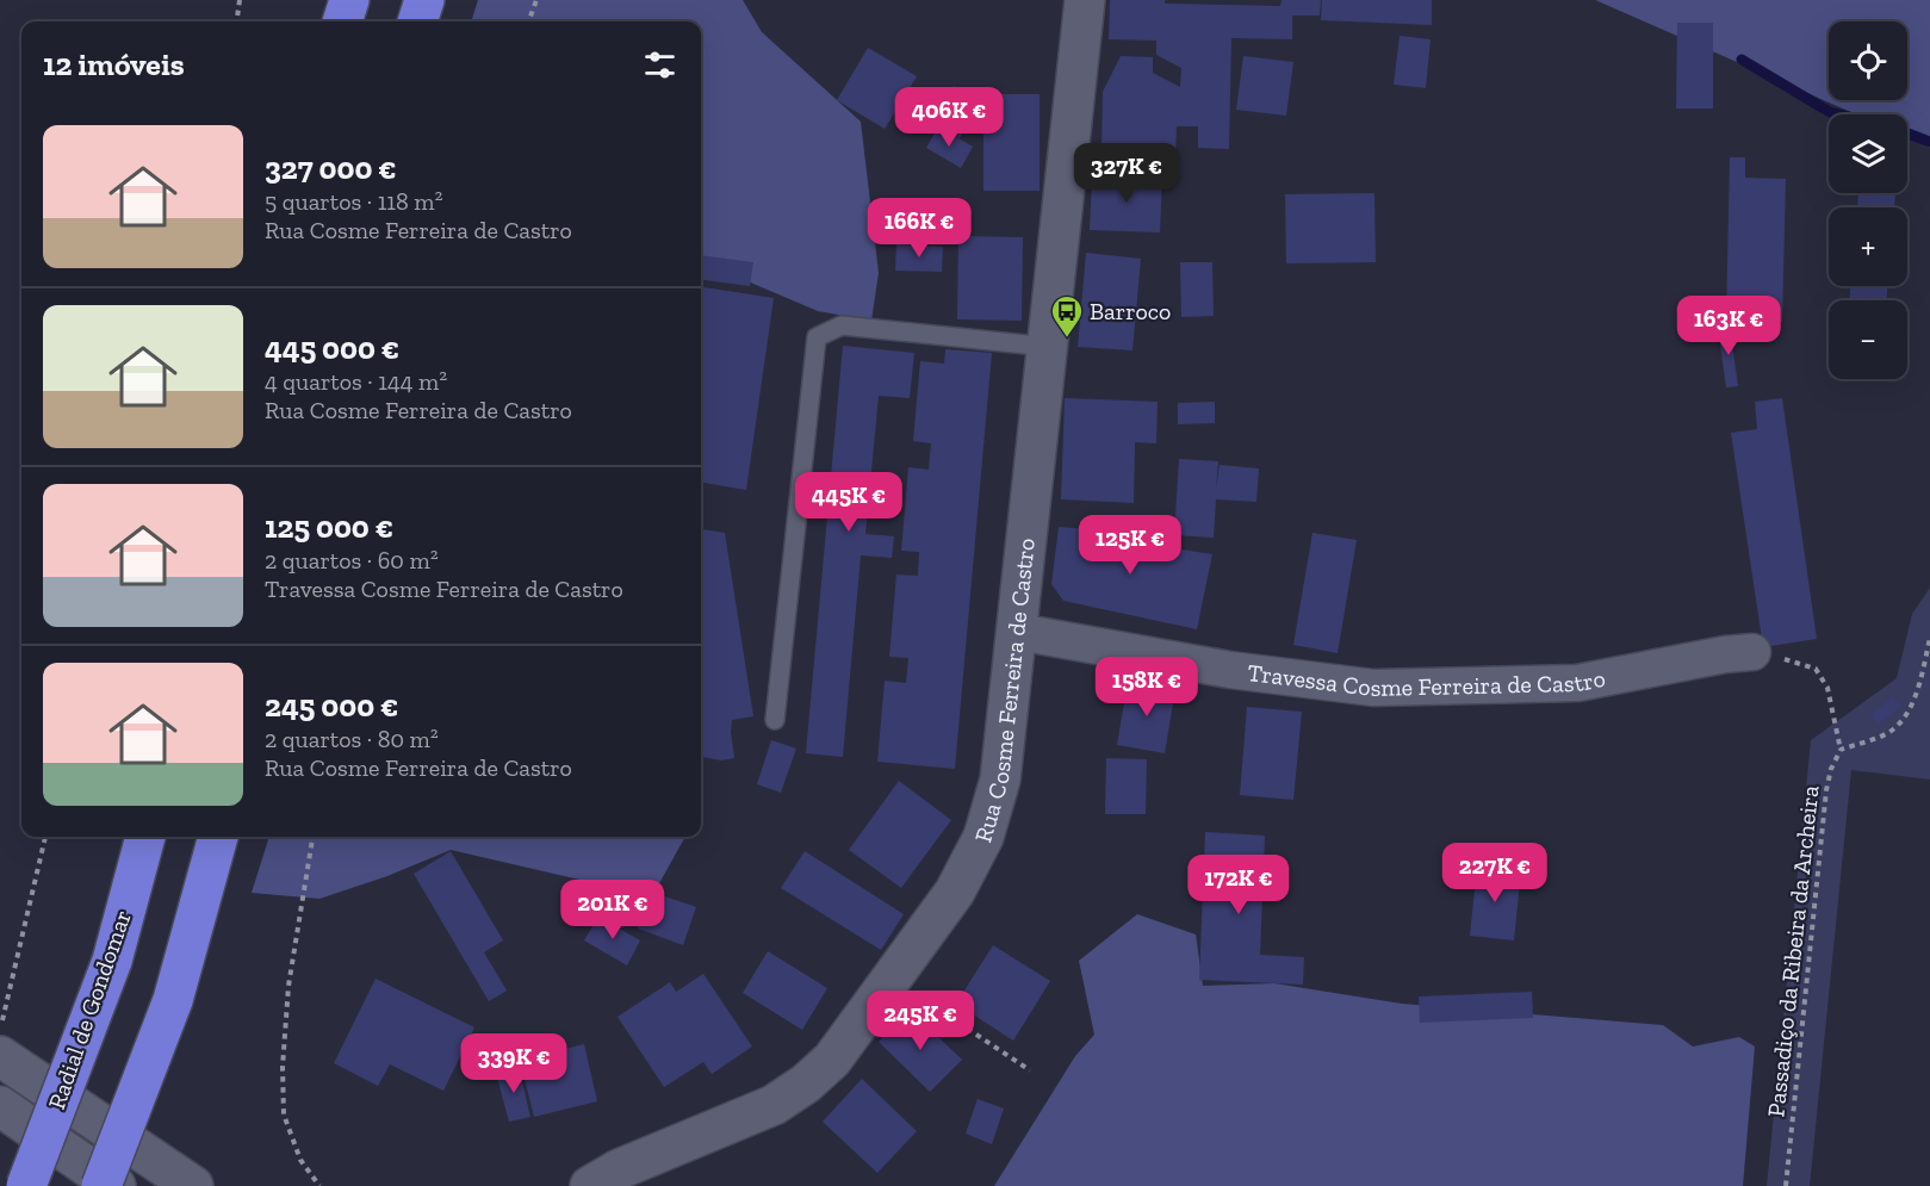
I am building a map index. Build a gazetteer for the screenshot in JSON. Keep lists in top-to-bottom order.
{
  "streets": {
    "highway": ["Radial de Gondomar"],
    "street": ["Travessa Cosme Ferreira de Castro", "Rua Cosme Ferreira de Castro"],
    "path": ["Passadiço da Ribeira da Archeira"]
  },
  "crossings": [
    ["Travessa Cosme Ferreira de Castro", "Rua Cosme Ferreira de Castro"]
  ],
  "places": {
    "bus stop": ["Barroco"]
  },
  "page": {
    "map_buttons": ["+", "−"],
    "heading": "12 imóveis",
    "price": [
      "406K €",
      "327K €",
      "166K €",
      "163K €",
      "445K €",
      "125K €",
      "158K €",
      "227K €",
      "172K €",
      "201K €",
      "245K €",
      "339K €"
    ],
    "list": [
      {
        "name": "327 000 €",
        "note": "5 quartos · 118 m² · Rua Cosme Ferreira de Castro"
      },
      {
        "name": "445 000 €",
        "note": "4 quartos · 144 m² · Rua Cosme Ferreira de Castro"
      },
      {
        "name": "125 000 €",
        "note": "2 quartos · 60 m² · Travessa Cosme Ferreira de Castro"
      },
      {
        "name": "245 000 €",
        "note": "2 quartos · 80 m² · Rua Cosme Ferreira de Castro"
      }
    ]
  }
}
